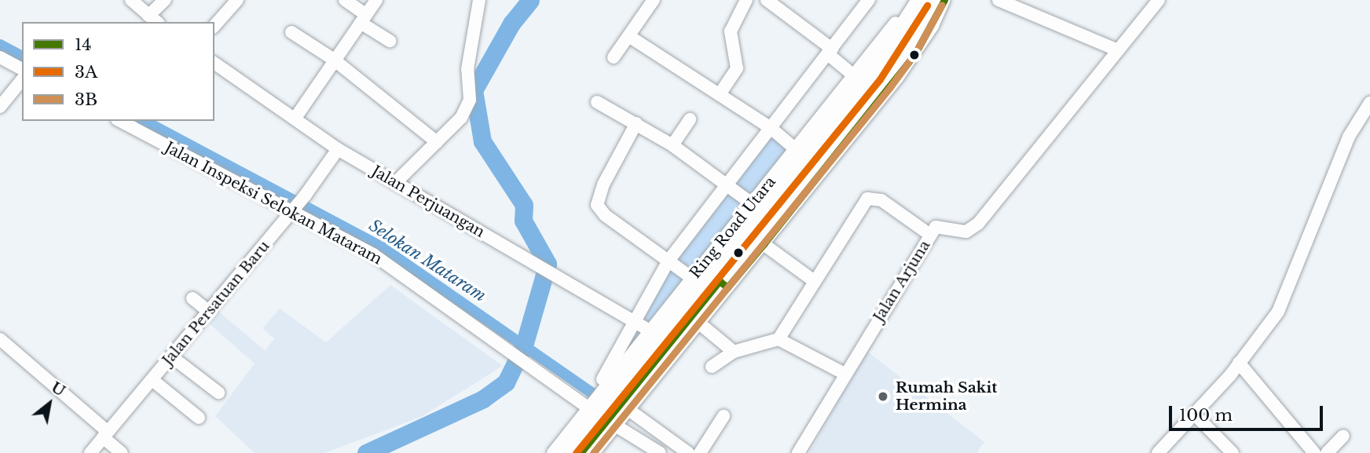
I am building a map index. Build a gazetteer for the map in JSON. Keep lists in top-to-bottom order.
{
  "streets": {
    "street": [
      "Jalan Perjuangan",
      "Jalan Inspeksi Selokan Mataram",
      "Ring Road Utara",
      "Jalan Arjuna",
      "Jalan Persatuan Baru"
    ]
  },
  "crossings": [
    ["Jalan Perjuangan", "Ring Road Utara"],
    ["Jalan Perjuangan", "Jalan Persatuan Baru"],
    ["Jalan Inspeksi Selokan Mataram", "Ring Road Utara"],
    ["Jalan Inspeksi Selokan Mataram", "Jalan Persatuan Baru"]
  ],
  "water": ["Selokan Mataram"],
  "places": ["Rumah Sakit Hermina"],
  "lines": ["transit line 14", "transit line 3B", "transit line 3A"],
  "legend": ["14", "3A", "3B"],
  "scale_bar": "100 m",
  "north": "top right"
}
